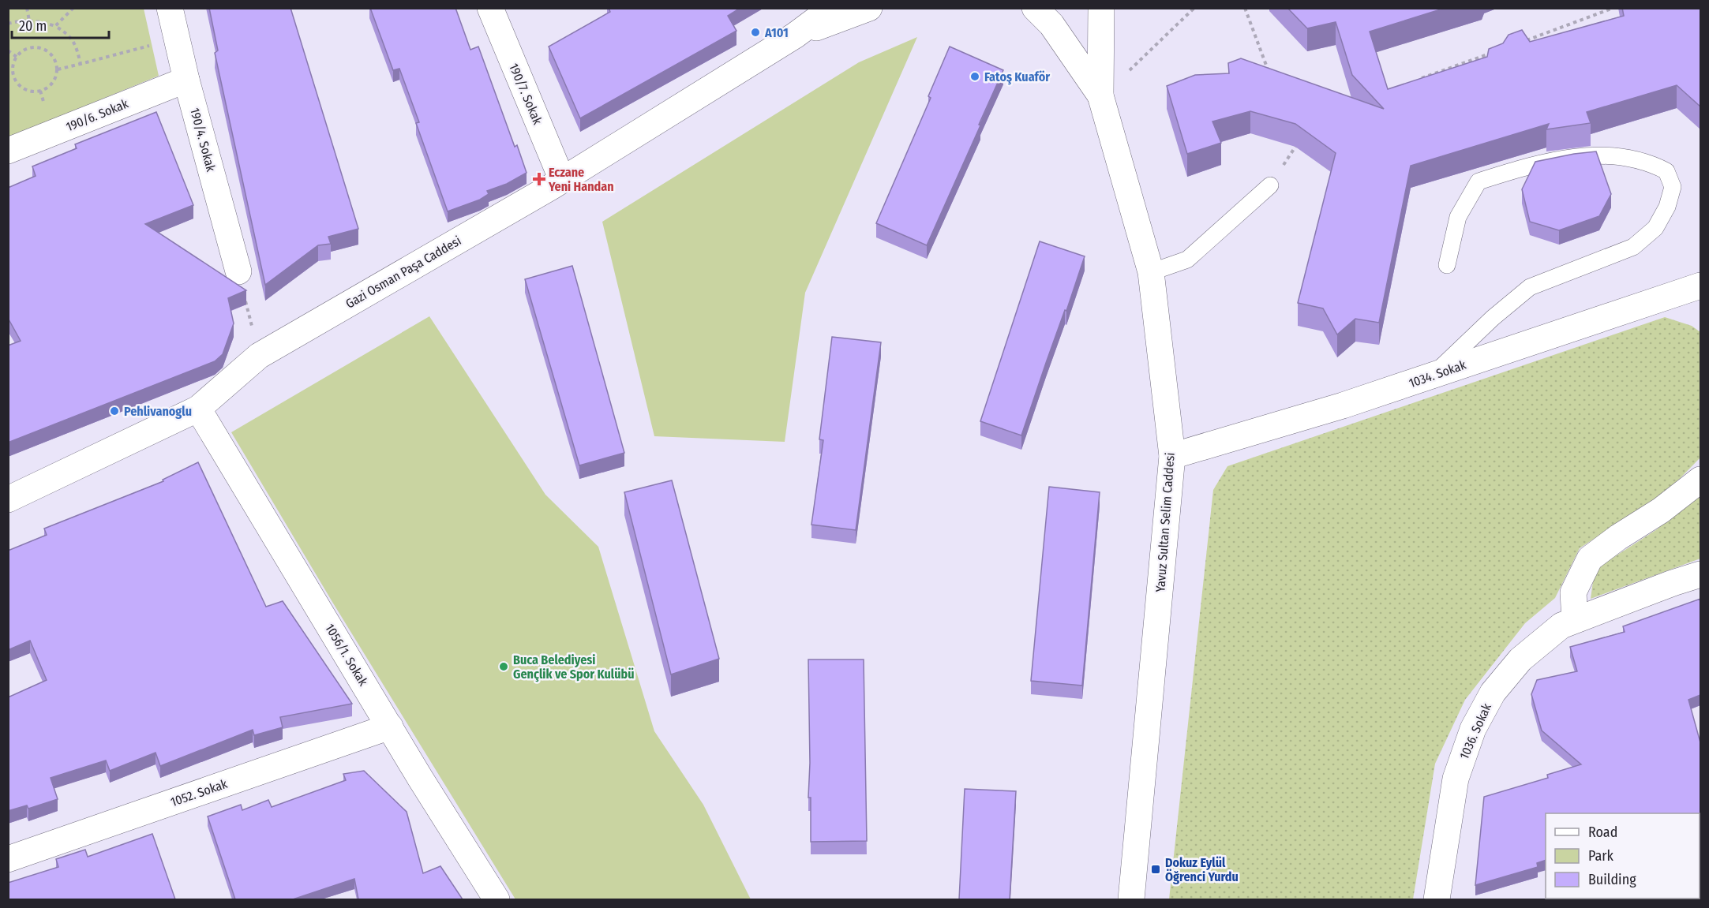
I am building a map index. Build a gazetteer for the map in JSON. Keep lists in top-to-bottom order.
{
  "streets": {
    "street": [
      "190/7. Sokak",
      "190/6. Sokak",
      "190/4. Sokak",
      "Gazi Osman Paşa Caddesi",
      "1034. Sokak",
      "Yavuz Sultan Selim Caddesi",
      "1056/1. Sokak",
      "1036. Sokak",
      "1052. Sokak"
    ]
  },
  "crossings": [
    ["190/7. Sokak", "Gazi Osman Paşa Caddesi"],
    ["190/6. Sokak", "190/4. Sokak"],
    ["Gazi Osman Paşa Caddesi", "1056/1. Sokak"],
    ["1034. Sokak", "Yavuz Sultan Selim Caddesi"],
    ["1056/1. Sokak", "1052. Sokak"]
  ],
  "places": {
    "other": [
      "A101",
      "Fatoş Kuaför",
      "Pehlivanoglu",
      "Buca Belediyesi Gençlik ve Spor Kulübü"
    ],
    "health": ["Eczane Yeni Handan"],
    "transit": ["Dokuz Eylül Öğrenci Yurdu"]
  },
  "legend": ["Road", "Park", "Building"],
  "scale_bar": "20 m"
}
